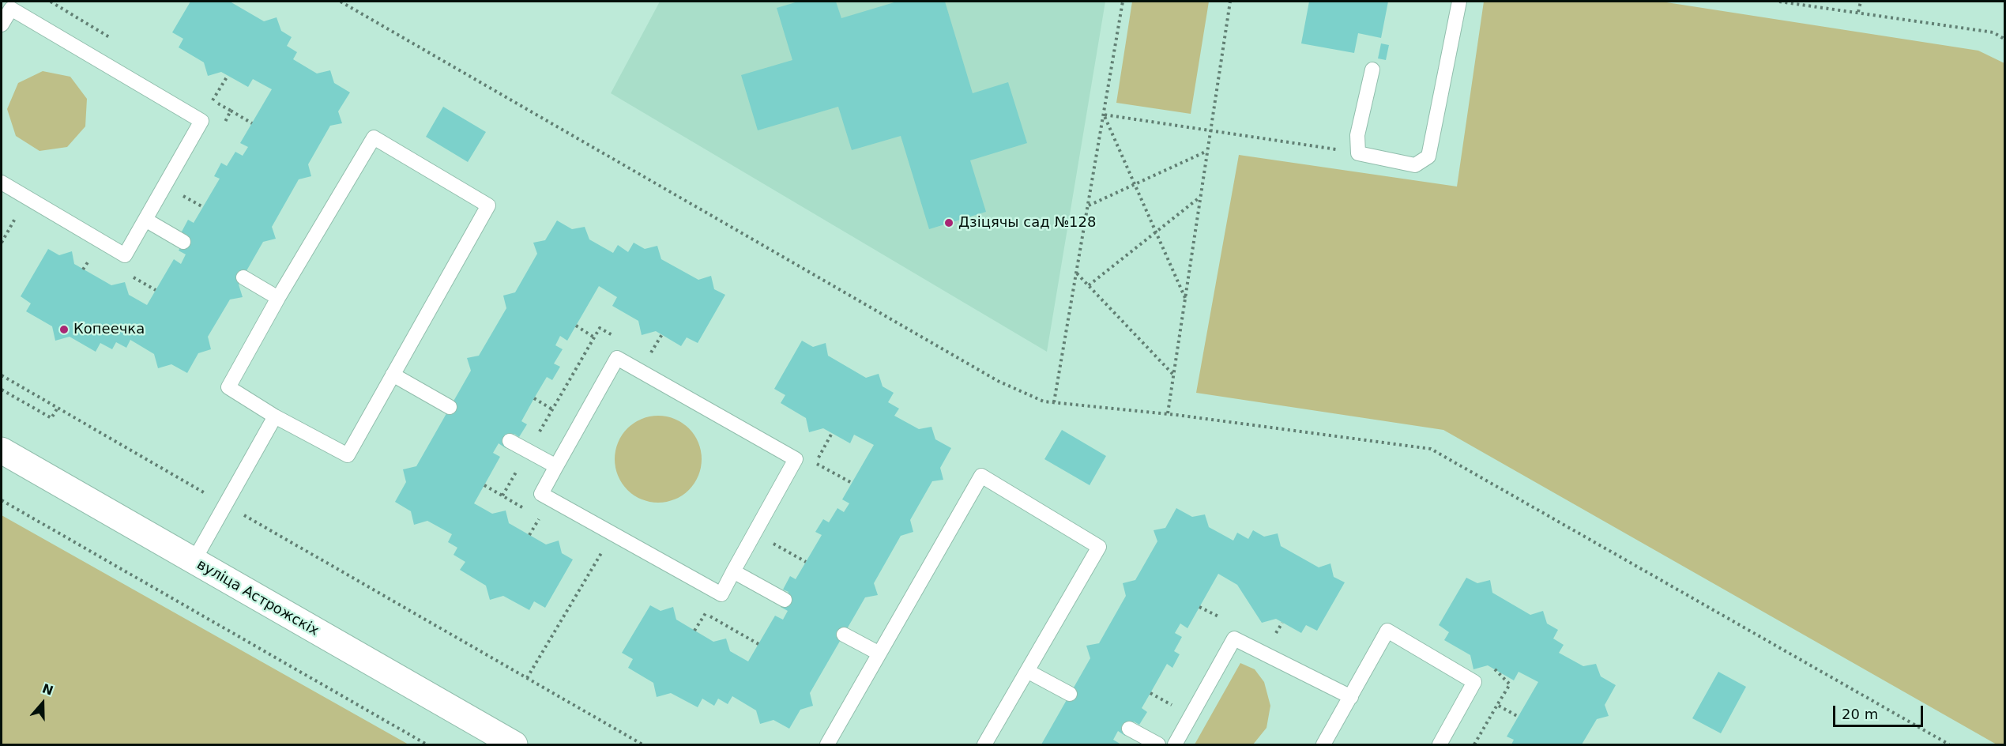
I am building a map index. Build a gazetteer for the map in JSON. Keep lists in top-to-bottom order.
{
  "streets": {
    "street": ["вуліца Астрожскіх"]
  },
  "places": ["Дзіцячы сад №128", "Копеечка"],
  "scale_bar": "20 m",
  "north": "top"
}
